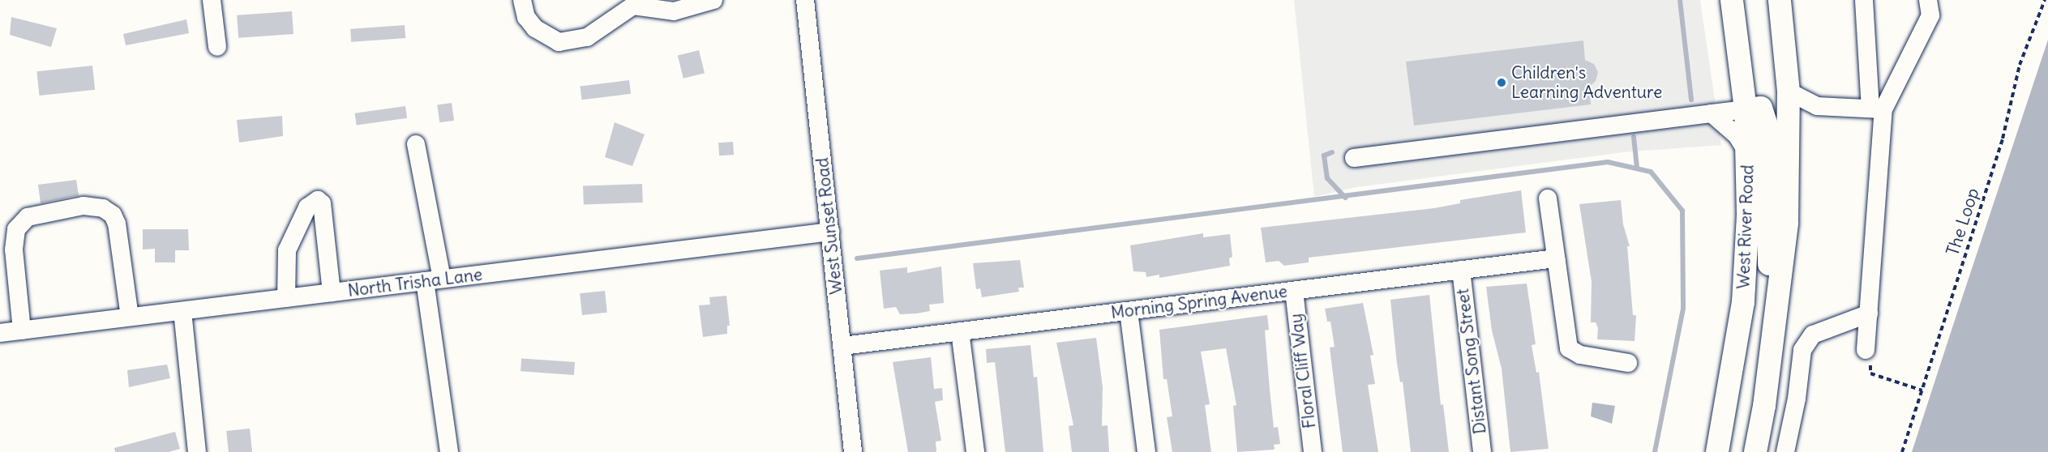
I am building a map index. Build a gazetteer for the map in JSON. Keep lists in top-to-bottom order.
{
  "streets": {
    "main road": ["West River Road"],
    "street": [
      "West Sunset Road",
      "North Trisha Lane",
      "Morning Spring Avenue",
      "Distant Song Street",
      "Floral Cliff Way"
    ],
    "path": ["The Loop"]
  },
  "crossings": [
    ["West Sunset Road", "North Trisha Lane"],
    ["West Sunset Road", "Morning Spring Avenue"],
    ["Morning Spring Avenue", "Distant Song Street"],
    ["Morning Spring Avenue", "Floral Cliff Way"]
  ],
  "places": ["Children's Learning Adventure"]
}
